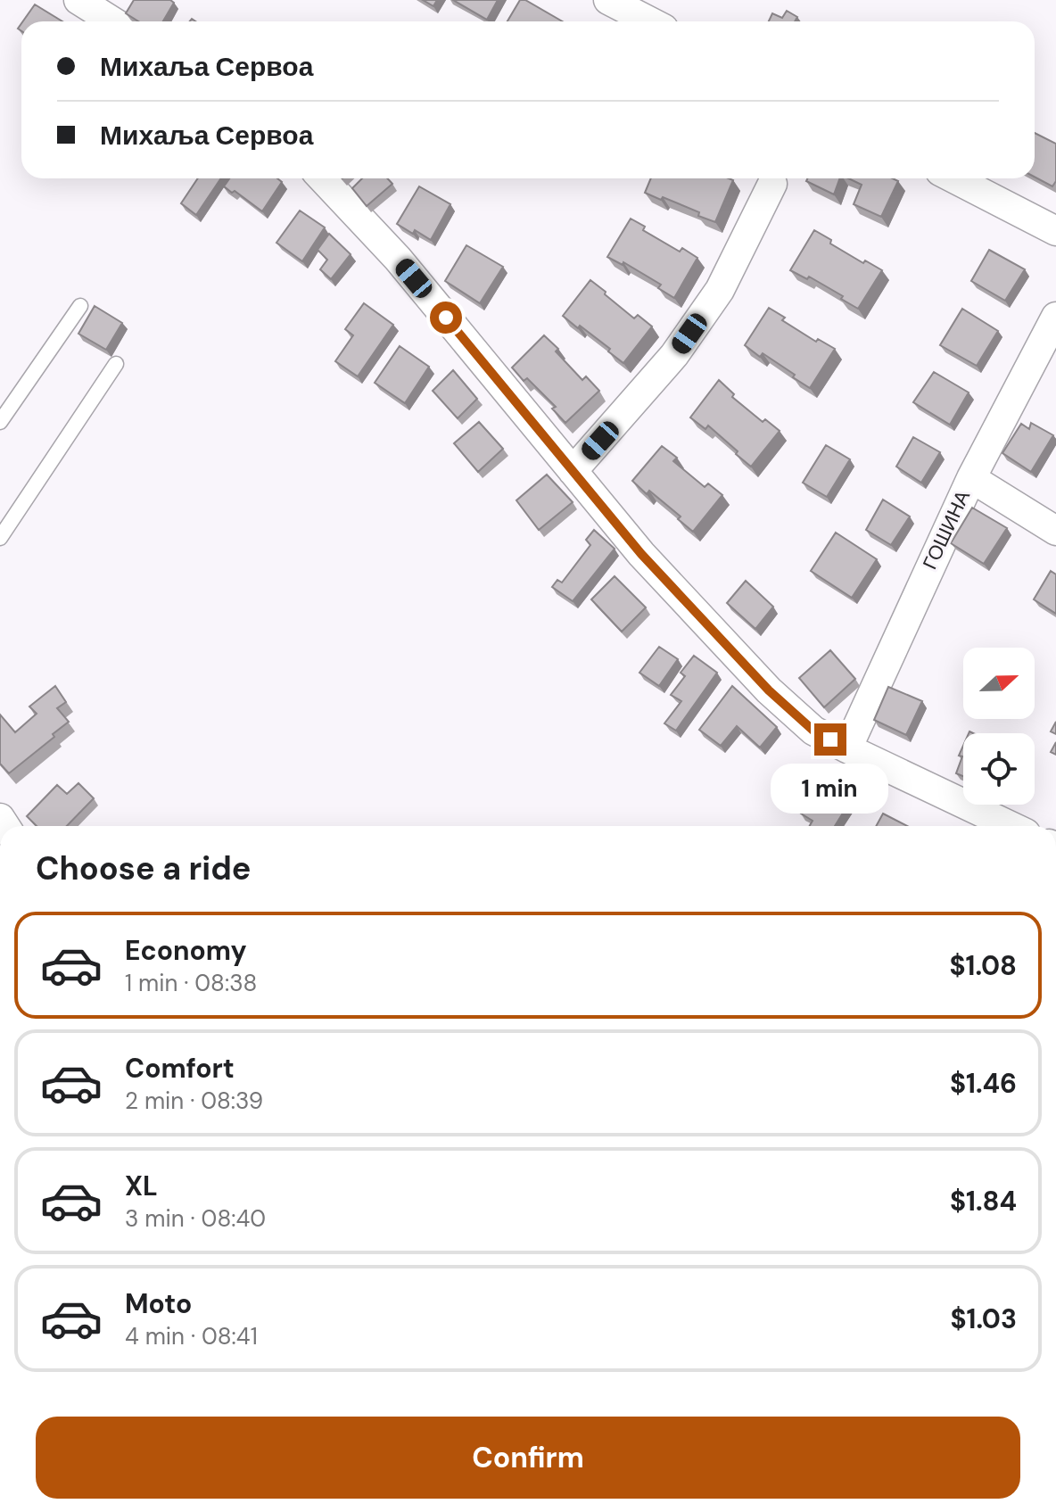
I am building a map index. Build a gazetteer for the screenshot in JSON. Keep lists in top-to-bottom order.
{
  "streets": {
    "street": ["ГОШИНА"]
  },
  "north": "right",
  "page": {
    "banner": ["Михаља Сервоа", "Михаља Сервоа"],
    "bubble": "1 min",
    "heading": "Choose a ride",
    "list": [
      {
        "name": "Economy",
        "note": "1 min · 08:38",
        "value": "$1.08"
      },
      {
        "name": "Comfort",
        "note": "2 min · 08:39",
        "value": "$1.46"
      },
      {
        "name": "XL",
        "note": "3 min · 08:40",
        "value": "$1.84"
      },
      {
        "name": "Moto",
        "note": "4 min · 08:41",
        "value": "$1.03"
      }
    ],
    "buttons": "Confirm"
  }
}
